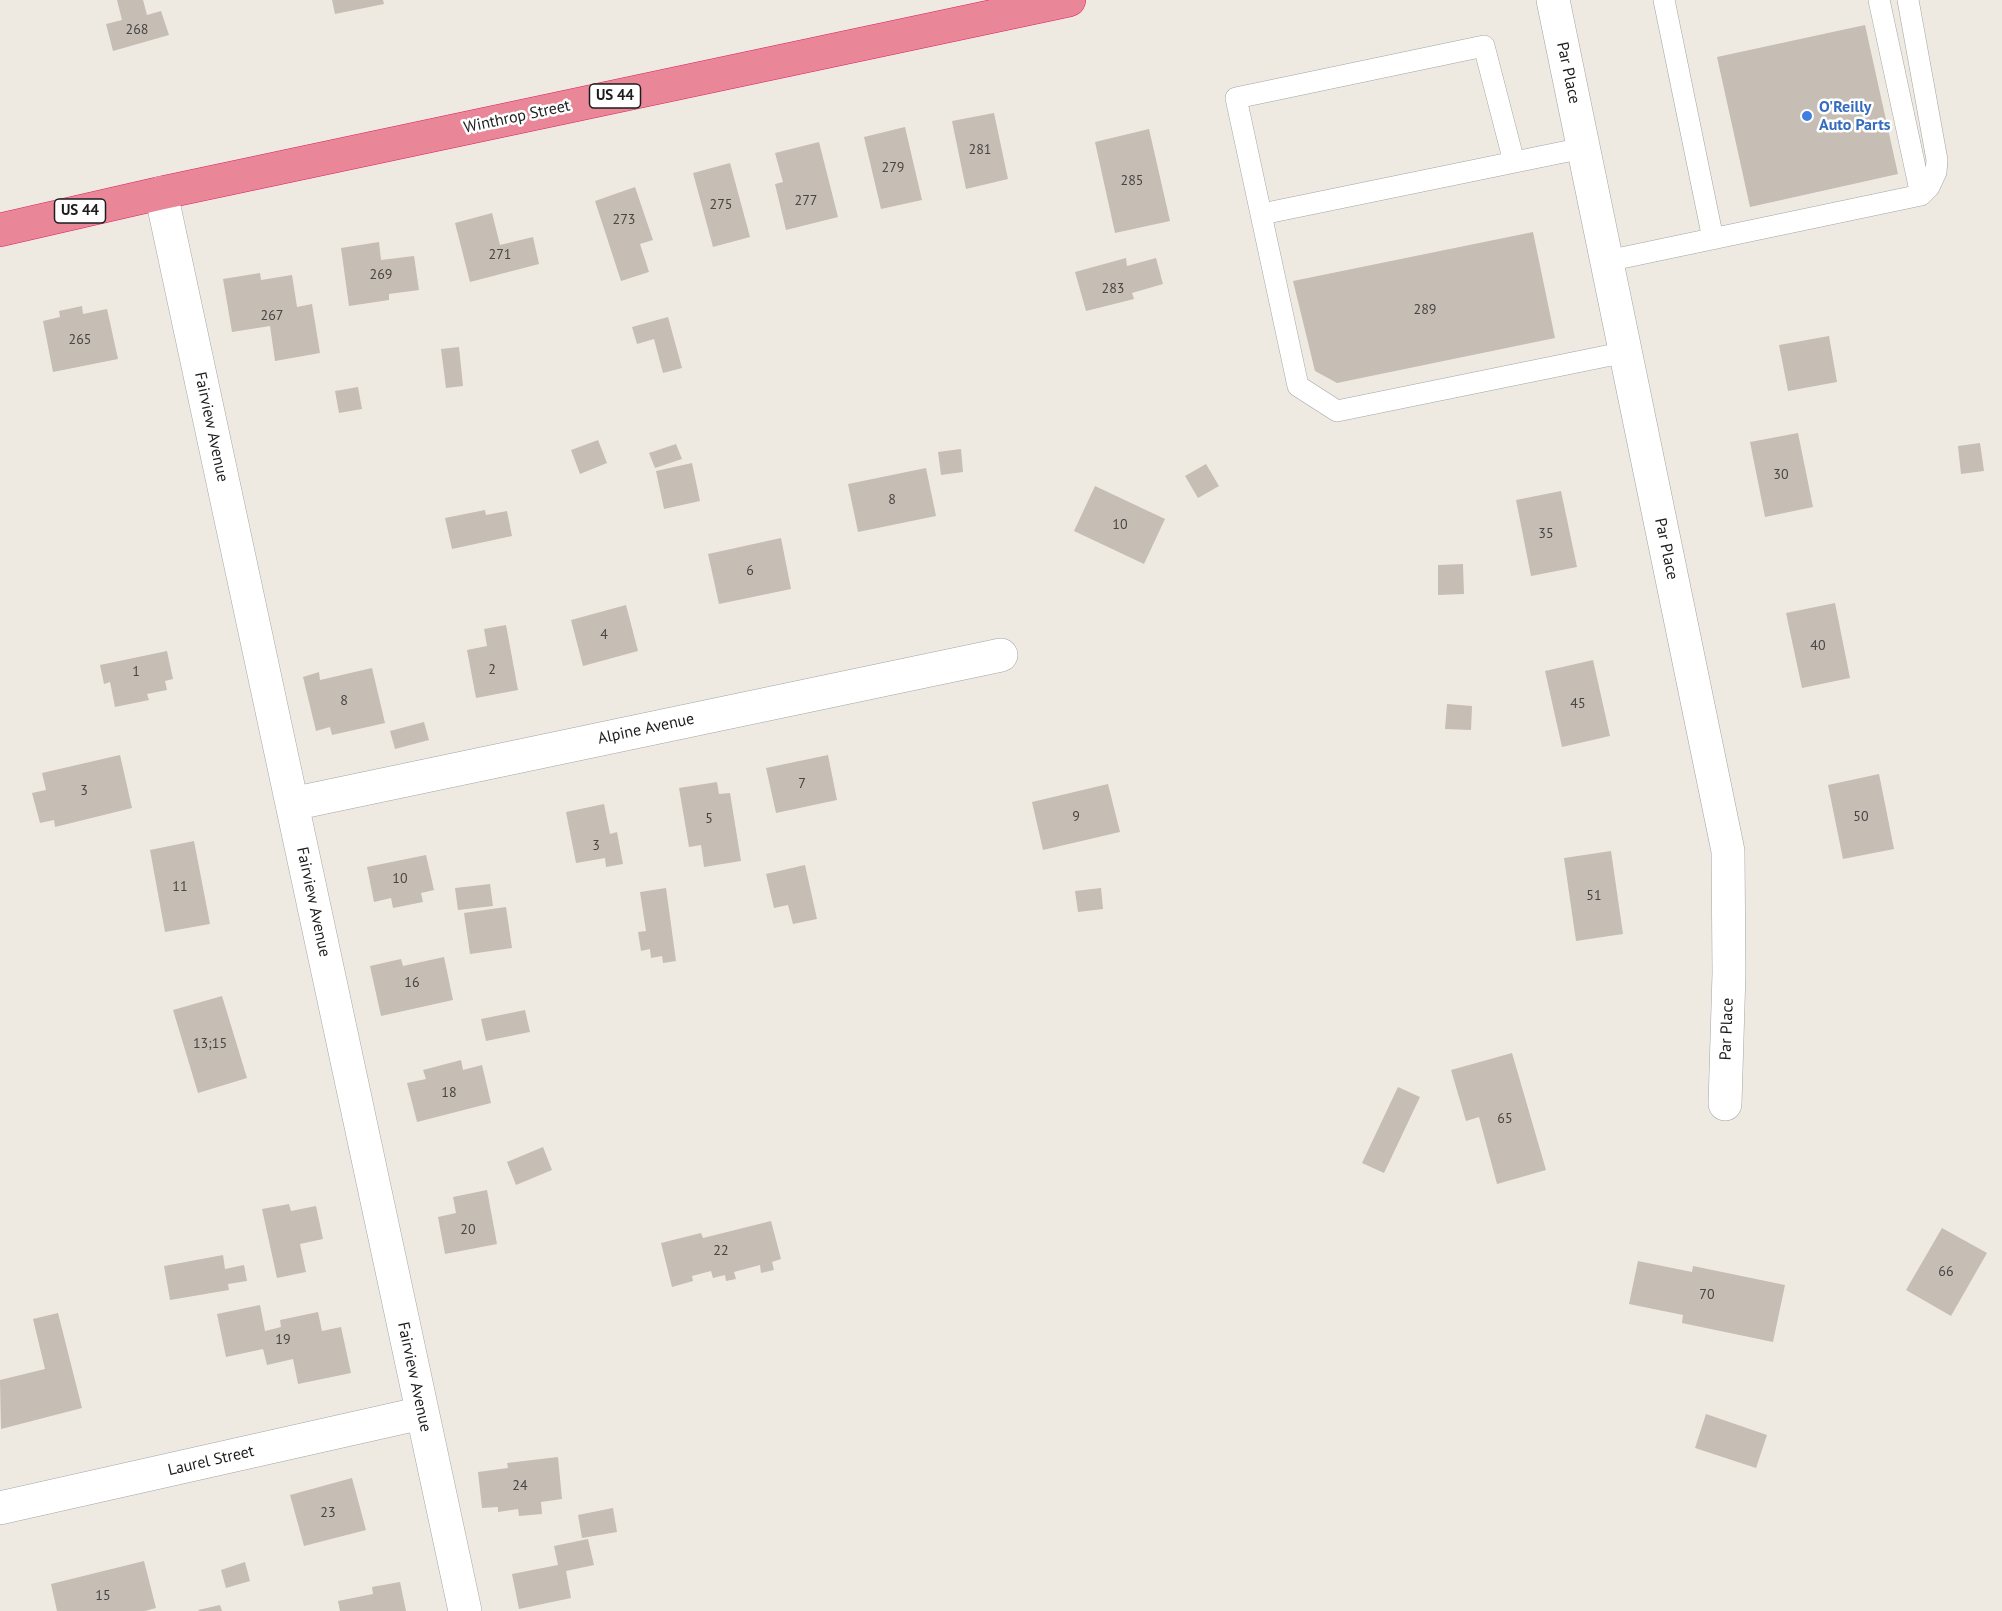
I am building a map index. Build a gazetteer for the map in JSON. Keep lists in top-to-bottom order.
{
  "streets": {
    "highway": ["US 44", "Winthrop Street"],
    "street": [
      "Par Place",
      "Fairview Avenue",
      "Alpine Avenue",
      "Laurel Street"
    ]
  },
  "crossings": [
    ["Winthrop Street", "Fairview Avenue"],
    ["Fairview Avenue", "Alpine Avenue"],
    ["Fairview Avenue", "Laurel Street"]
  ],
  "places": ["O'Reilly Auto Parts"],
  "house_numbers": [
    "268",
    "281",
    "279",
    "285",
    "277",
    "275",
    "273",
    "271",
    "269",
    "283",
    "289",
    "267",
    "265",
    "30",
    "8",
    "10",
    "35",
    "6",
    "4",
    "40",
    "2",
    "1",
    "8",
    "45",
    "7",
    "3",
    "9",
    "50",
    "5",
    "3",
    "10",
    "11",
    "51",
    "16",
    "13;15",
    "18",
    "65",
    "20",
    "22",
    "66",
    "70",
    "19",
    "24",
    "23",
    "15"
  ]
}
